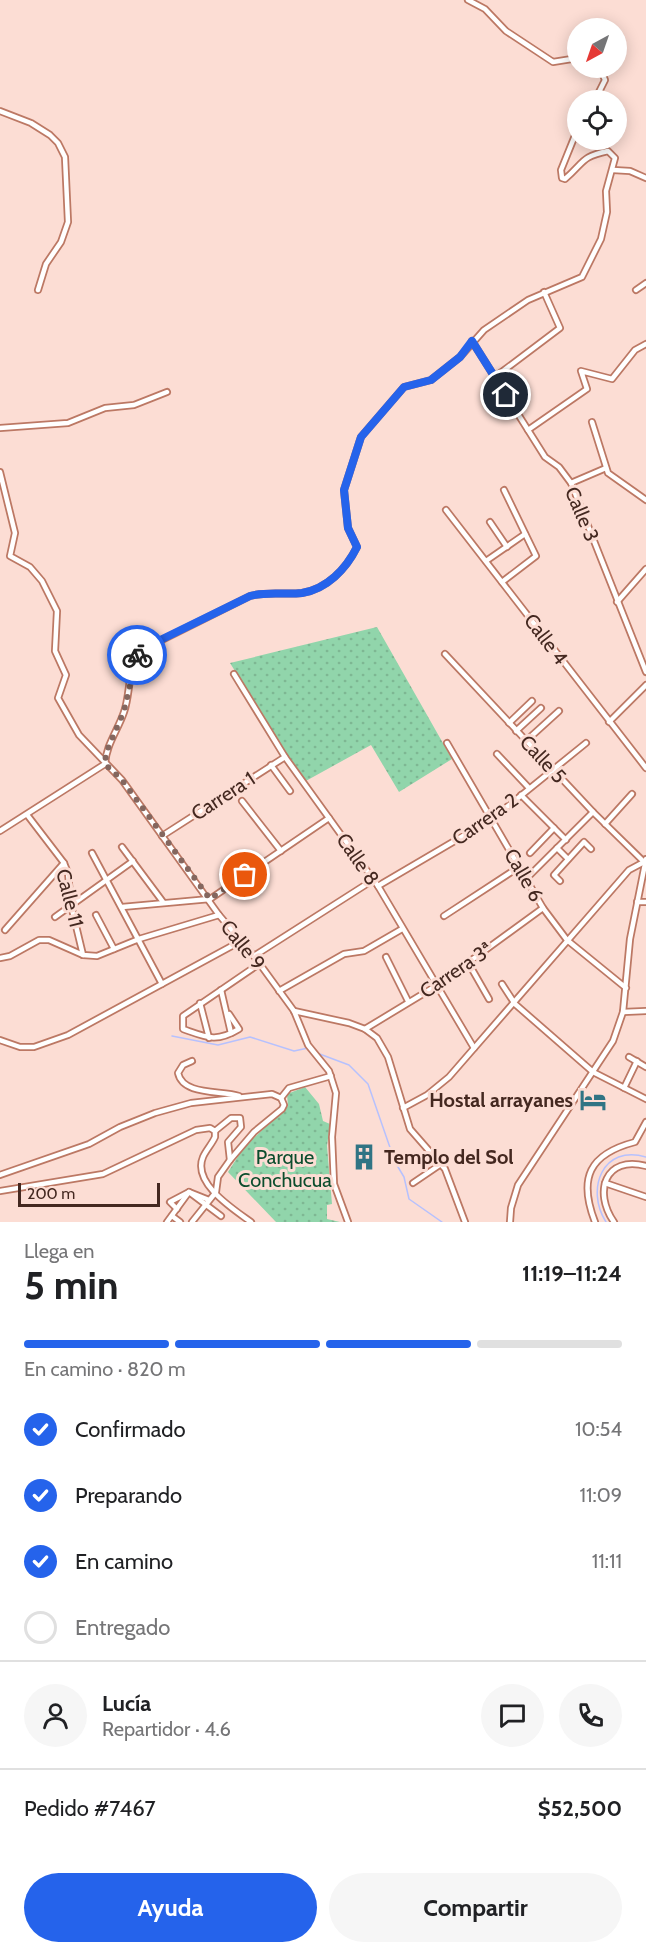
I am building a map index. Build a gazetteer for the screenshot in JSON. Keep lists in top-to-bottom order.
{
  "streets": {
    "street": [
      "Calle 3",
      "Calle 4",
      "Calle 5",
      "Carrera 1",
      "Carrera 2",
      "Calle 8",
      "Calle 6",
      "Calle 11",
      "Calle 9",
      "Carrera 3ª"
    ]
  },
  "crossings": [
    ["Calle 5", "Carrera 2"],
    ["Carrera 1", "Calle 8"],
    ["Carrera 1", "Calle 9"],
    ["Carrera 2", "Calle 8"],
    ["Carrera 2", "Calle 6"],
    ["Calle 8", "Carrera 3ª"],
    ["Calle 6", "Carrera 3ª"]
  ],
  "parks": ["Parque Conchucua"],
  "places": {
    "hotel": ["Hostal arrayanes"],
    "building": ["Templo del Sol"]
  },
  "scale_bar": "200 m",
  "north": "bottom left",
  "page": {
    "scale": "200 m",
    "heading": ["5 min", "Llega en", "11:19–11:24"],
    "panel": [
      "Lucía",
      "Repartidor · 4.6",
      "Pedido #7467",
      "$52,500"
    ],
    "bar": "En camino · 820 m",
    "list": [
      ["Confirmado", "10:54"],
      ["Preparando", "11:09"],
      ["En camino", "11:11"],
      "Entregado"
    ],
    "buttons": ["Ayuda", "Compartir"]
  }
}
